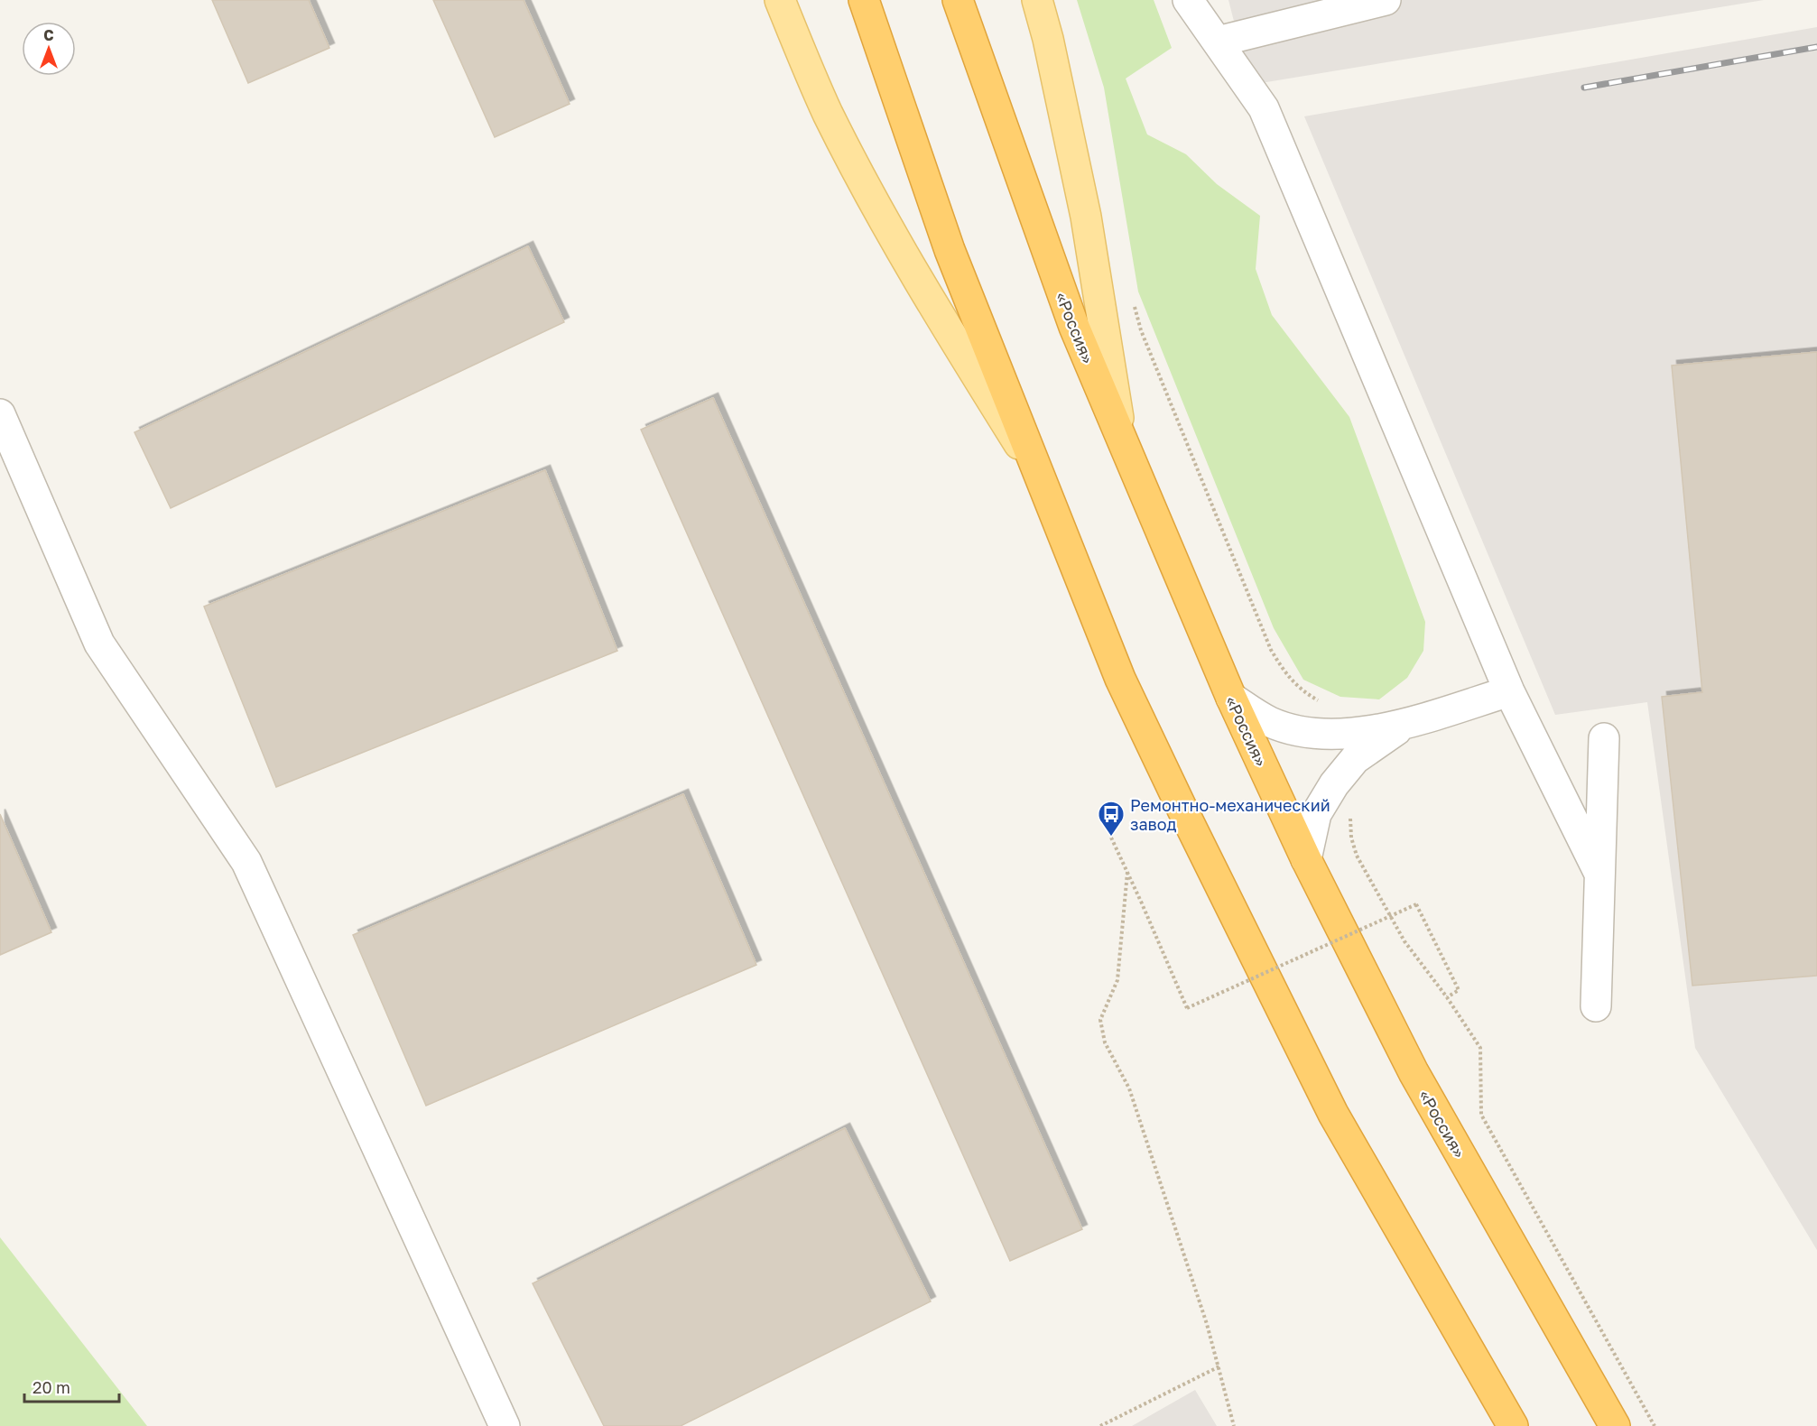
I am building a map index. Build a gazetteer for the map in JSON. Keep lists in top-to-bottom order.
{
  "streets": {
    "highway": ["«Россия»"]
  },
  "places": {
    "bus stop": ["Ремонтно-механический завод"]
  },
  "scale_bar": "20 m",
  "north": "top"
}
